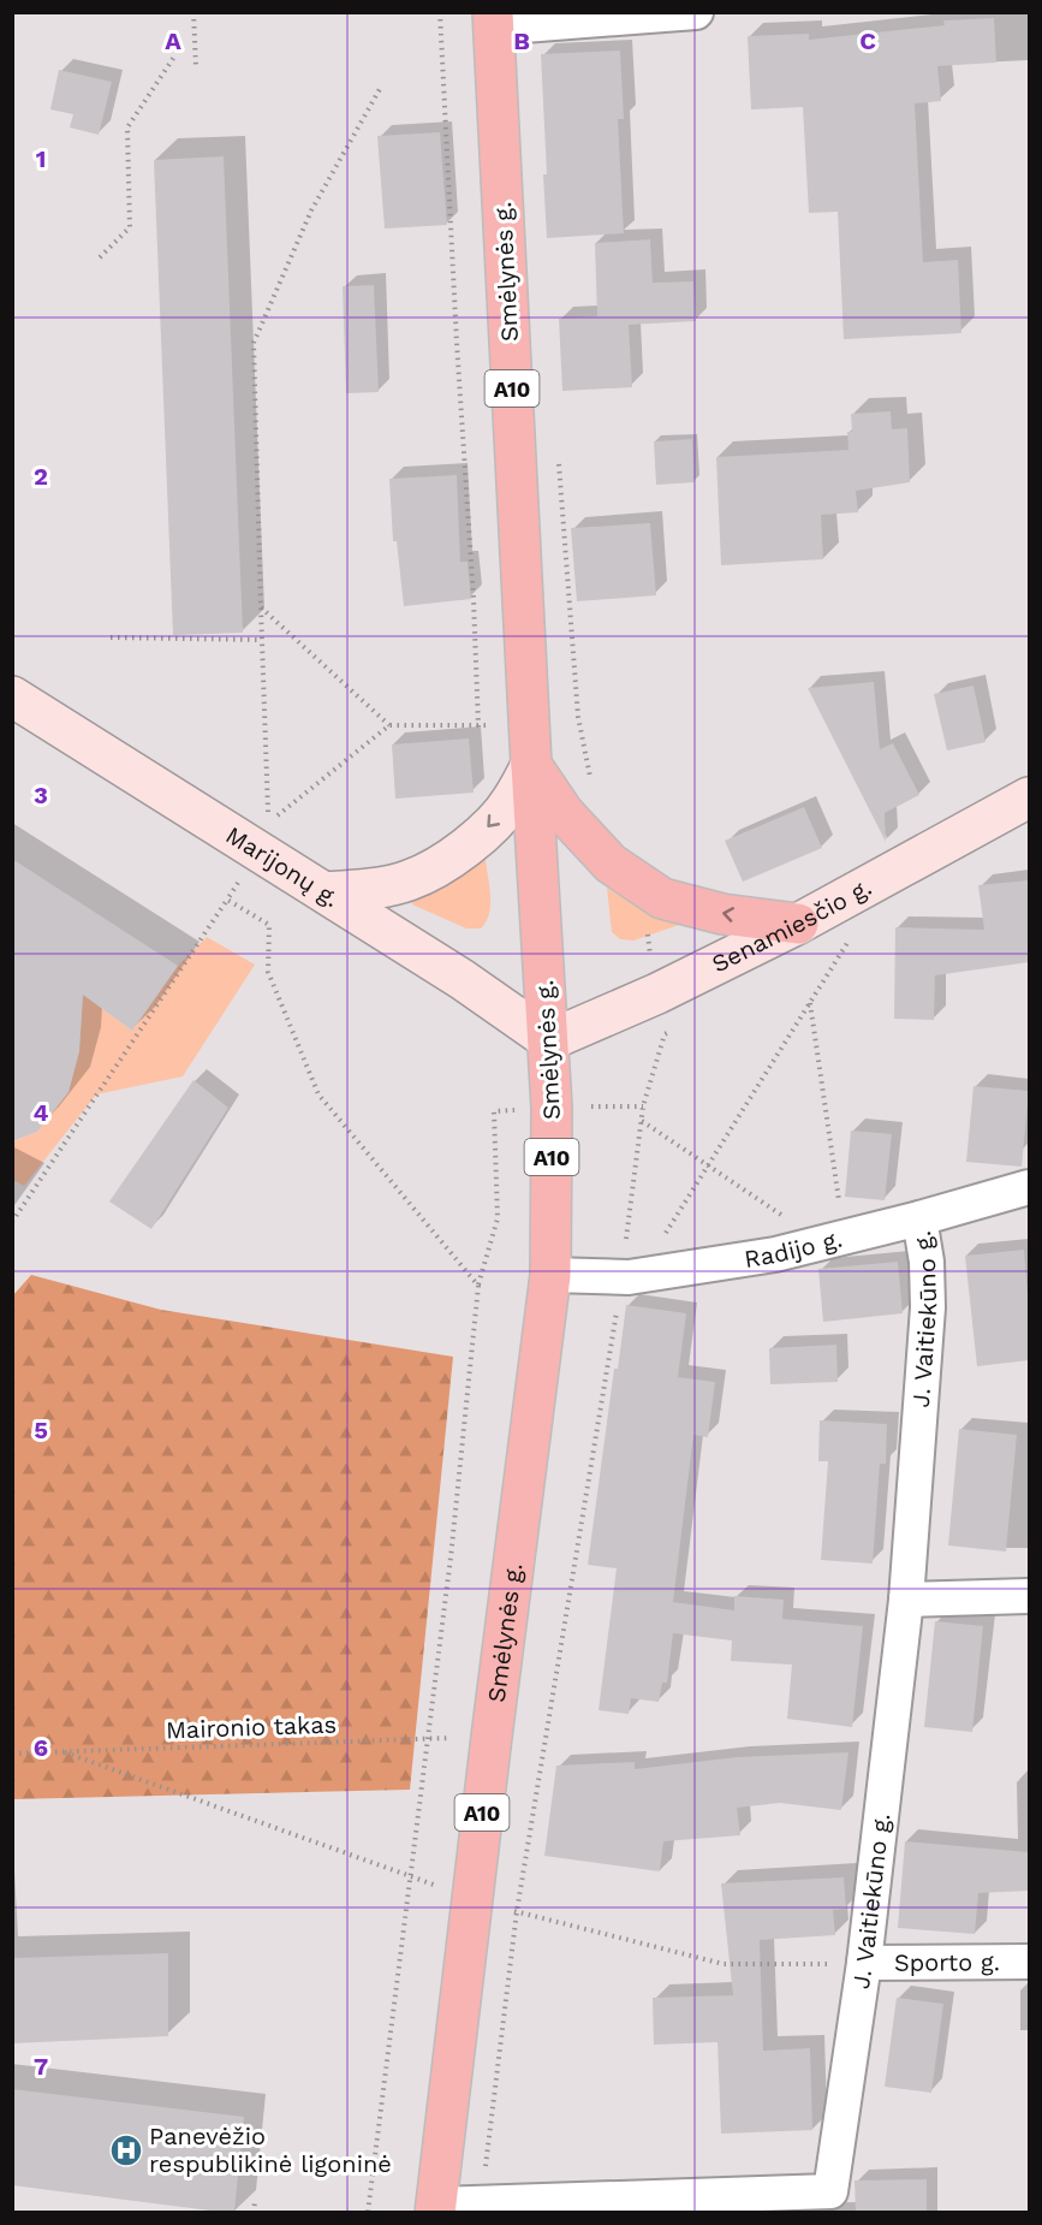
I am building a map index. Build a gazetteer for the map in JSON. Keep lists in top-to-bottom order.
{
  "streets": {
    "highway": ["Smėlynės g.", "A10"],
    "main road": ["Marijonų g.", "Senamiesčio g."],
    "street": ["Radijo g.", "J. Vaitiekūno g.", "Sporto g."],
    "path": ["Maironio takas"]
  },
  "crossings": [
    ["Smėlynės g.", "Marijonų g."],
    ["Smėlynės g.", "Senamiesčio g."],
    ["Smėlynės g.", "Radijo g."],
    ["Smėlynės g.", "J. Vaitiekūno g."],
    ["Smėlynės g.", "Maironio takas"],
    ["Marijonų g.", "Senamiesčio g."],
    ["Radijo g.", "J. Vaitiekūno g."],
    ["J. Vaitiekūno g.", "Sporto g."]
  ],
  "places": {
    "hospital": ["Panevėžio respublikinė ligoninė"]
  },
  "grid": {
    "columns": ["A", "B", "C"],
    "rows": [
      "1",
      "2",
      "3",
      "4",
      "5",
      "6",
      "7"
    ]
  }
}
